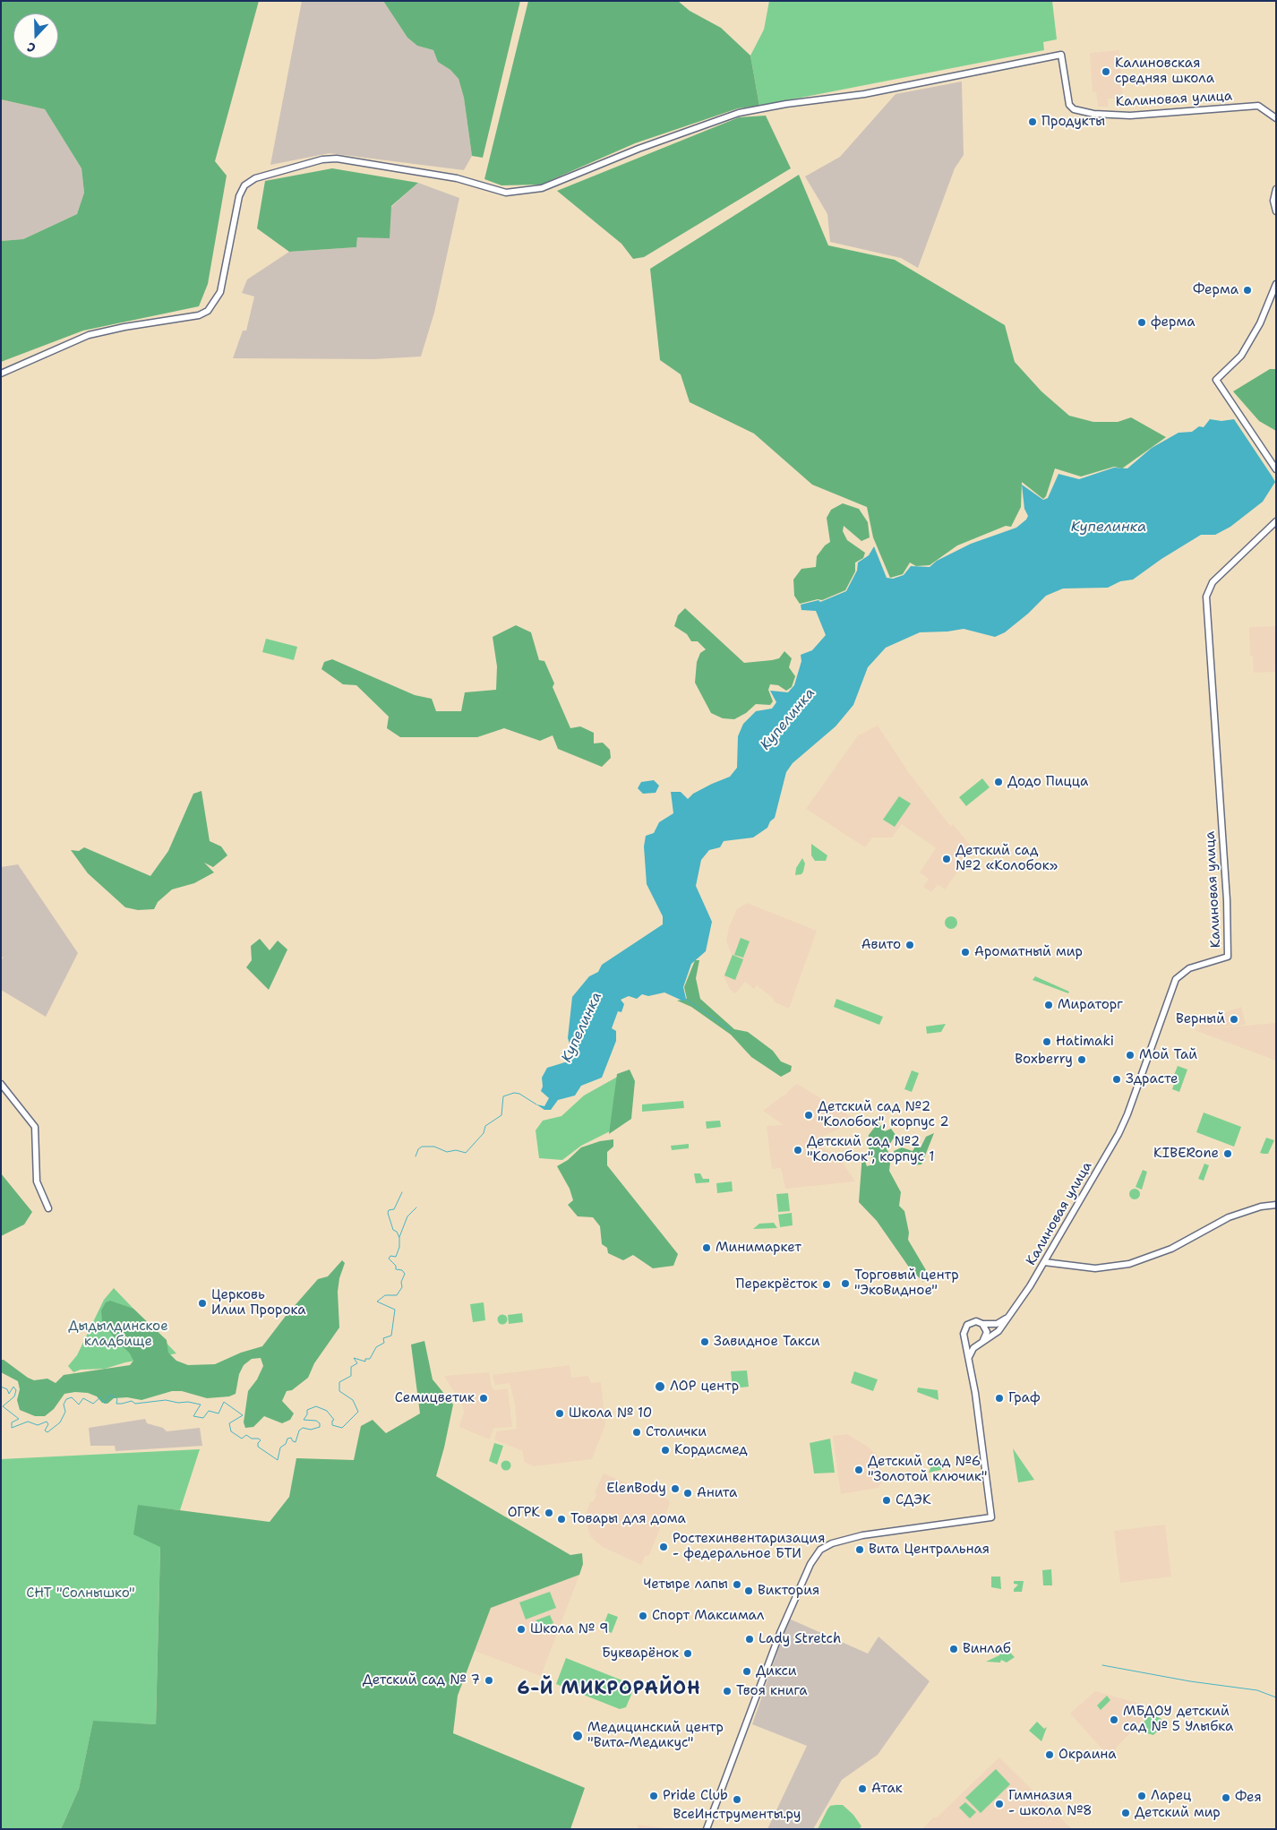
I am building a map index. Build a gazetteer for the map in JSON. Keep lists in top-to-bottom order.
{
  "streets": {
    "street": ["Калиновая улица"]
  },
  "districts": ["6-Й МИКРОРАЙОН"],
  "water": ["Купелинка"],
  "parks": ["Дыдылдинское кладбище", "СНТ \"Солнышко\""],
  "places": [
    "Калиновская средняя школа",
    "Продукты",
    "Ферма",
    "ферма",
    "Додо Пицца",
    "Детский сад №2 «Колобок»",
    "Авито",
    "Ароматный мир",
    "Мираторг",
    "Верный",
    "Hatimaki",
    "Мой Тай",
    "Boxberry",
    "Здрасте",
    "Детский сад №2 \"Колобок\", корпус 2",
    "Детский сад №2 \"Колобок\", корпус 1",
    "KIBERone",
    "Минимаркет",
    "Торговый центр \"ЭкоВидное\"",
    "Перекрёсток",
    "Церковь Илии Пророка",
    "Завидное Такси",
    "ЛОР центр",
    "Семицветик",
    "Граф",
    "Школа № 10",
    "Столички",
    "Кордисмед",
    "Детский сад №6 \"Золотой ключик\"",
    "ElenBody",
    "Анита",
    "СДЭК",
    "ОГРК",
    "Товары для дома",
    "Ростехинвентаризация - федеральное БТИ",
    "Вита Центральная",
    "Четыре лапы",
    "Виктория",
    "Спорт Максимал",
    "Школа № 9",
    "Lady Stretch",
    "Винлаб",
    "Букварёнок",
    "Дикси",
    "Детский сад № 7",
    "Твоя книга",
    "МБДОУ детский сад № 5 Улыбка",
    "Медицинский центр \"Вита-Медикус\"",
    "Окраина",
    "Атак",
    "Pride Club",
    "Ларец",
    "Фея",
    "ВсеИнструменты.ру",
    "Гимназия - школа №8",
    "Детский мир"
  ],
  "north": "bottom"
}
